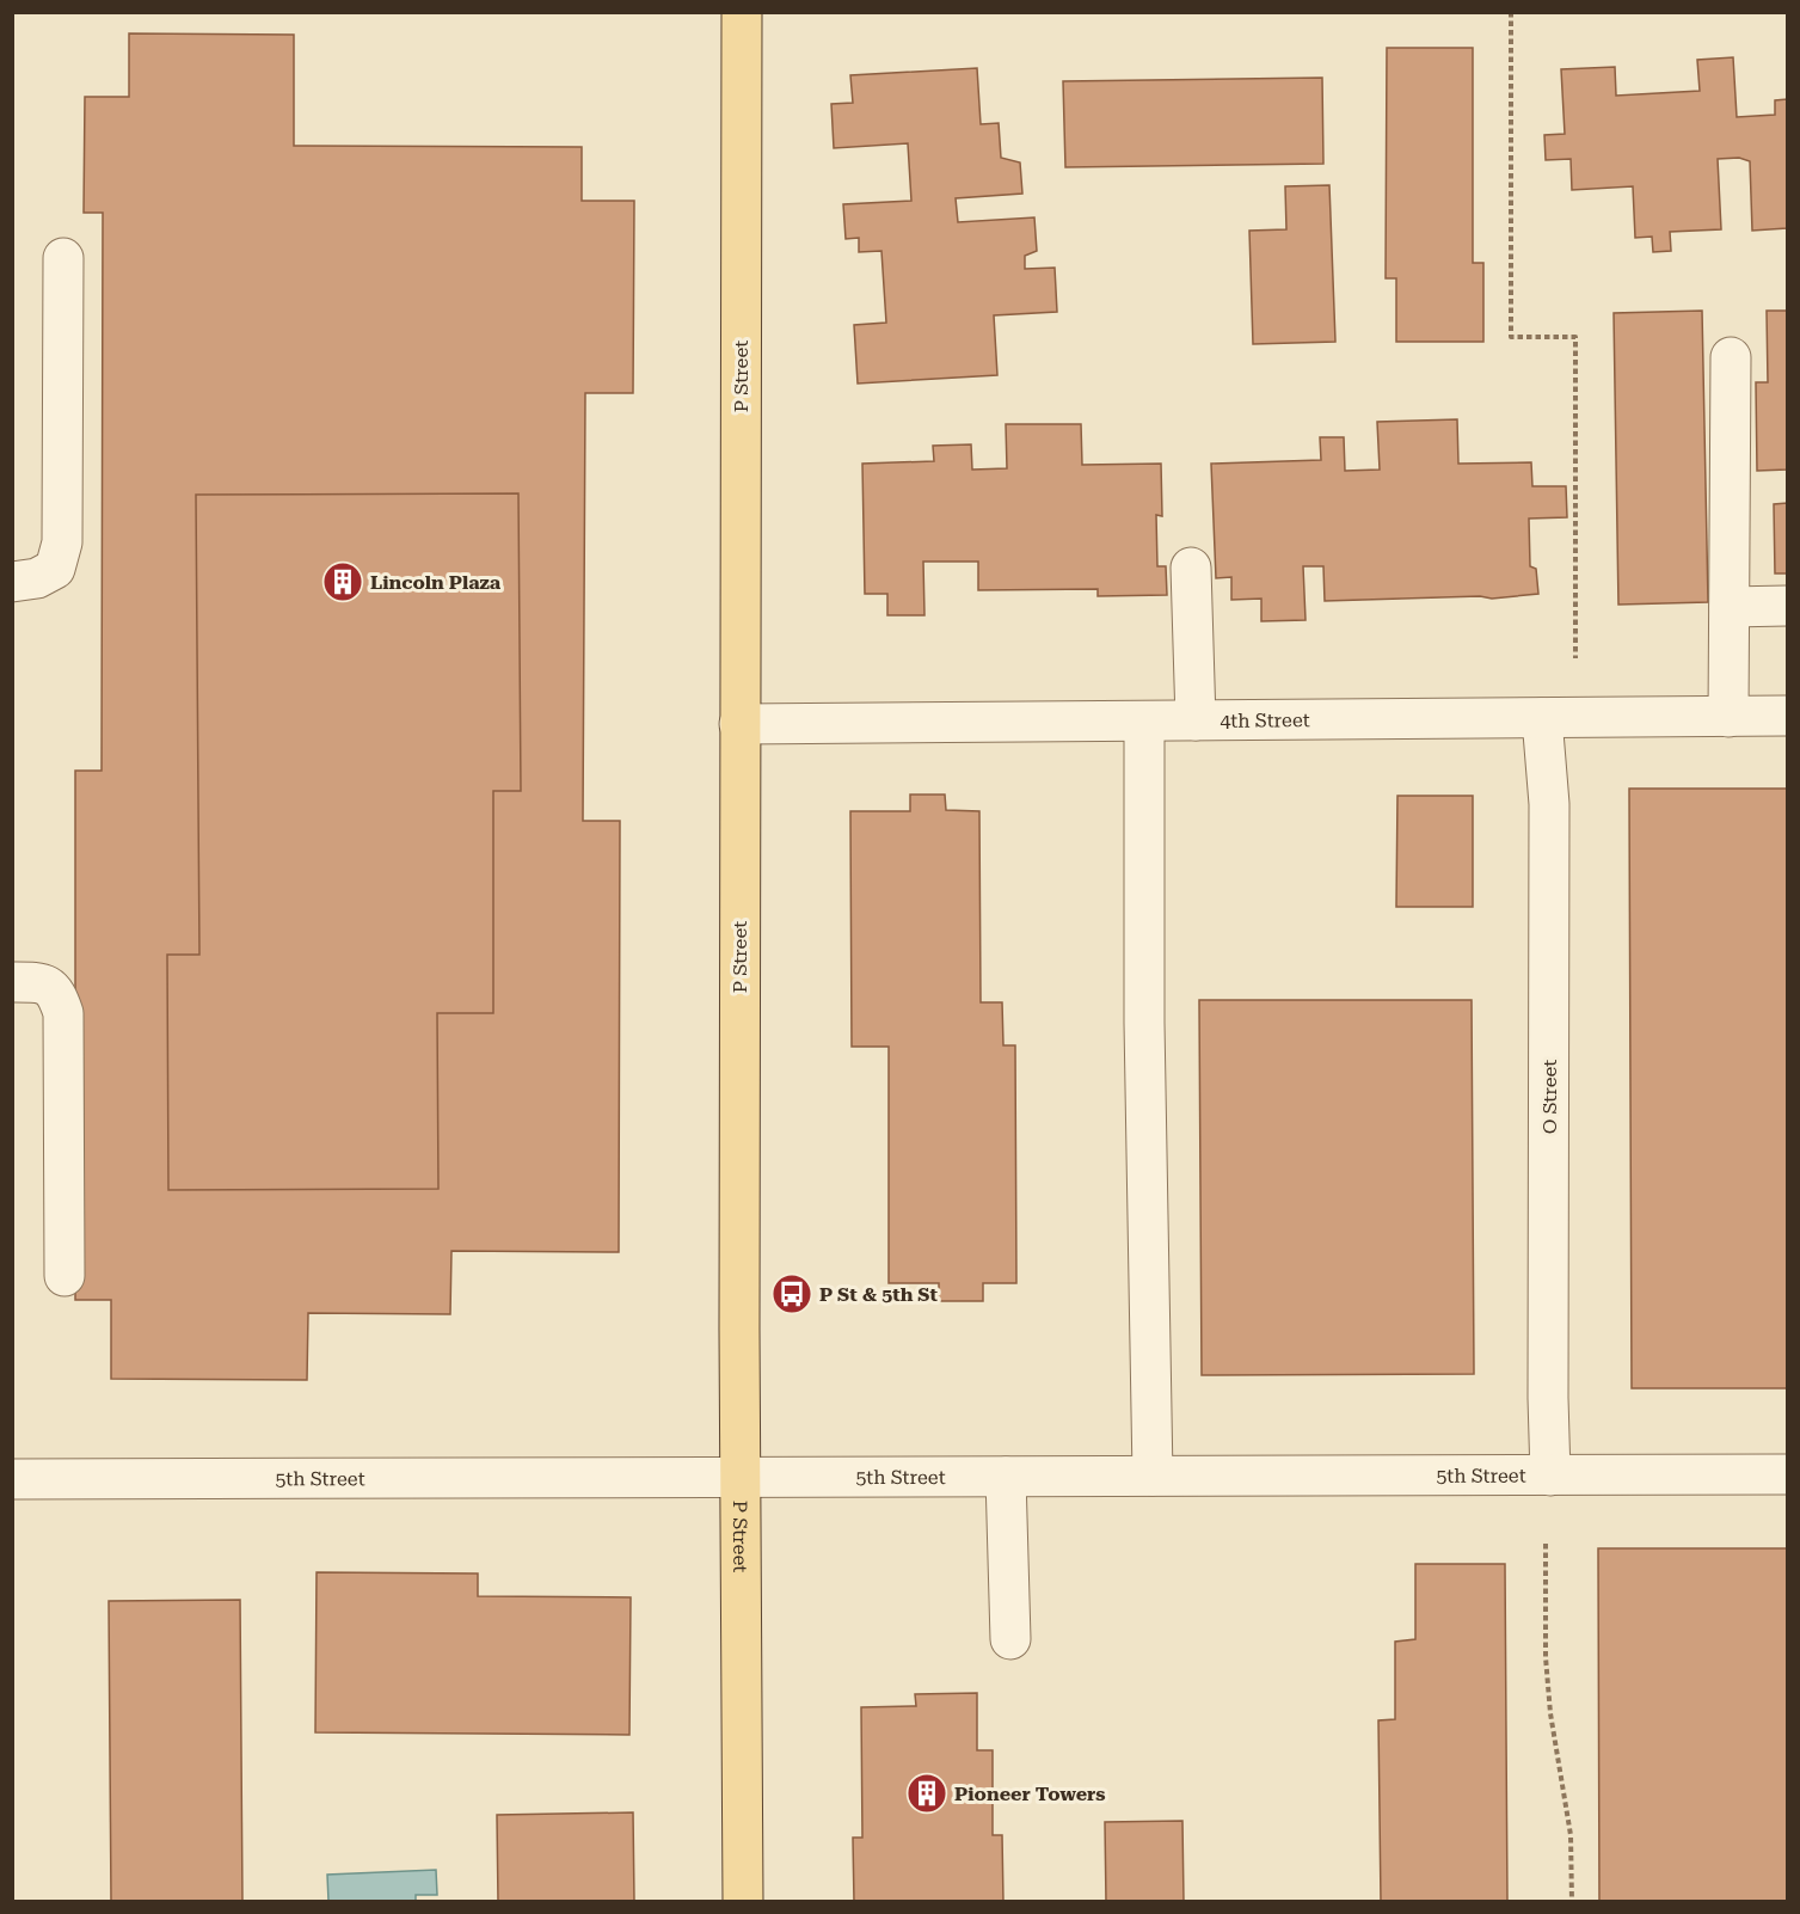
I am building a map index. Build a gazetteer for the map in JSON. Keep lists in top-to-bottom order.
{
  "streets": {
    "main road": ["P Street"],
    "street": ["4th Street", "O Street", "5th Street"]
  },
  "crossings": [
    ["P Street", "4th Street"],
    ["P Street", "5th Street"],
    ["4th Street", "O Street"],
    ["O Street", "5th Street"]
  ],
  "places": {
    "building": ["Lincoln Plaza", "Pioneer Towers"],
    "bus stop": ["P St & 5th St"]
  }
}
